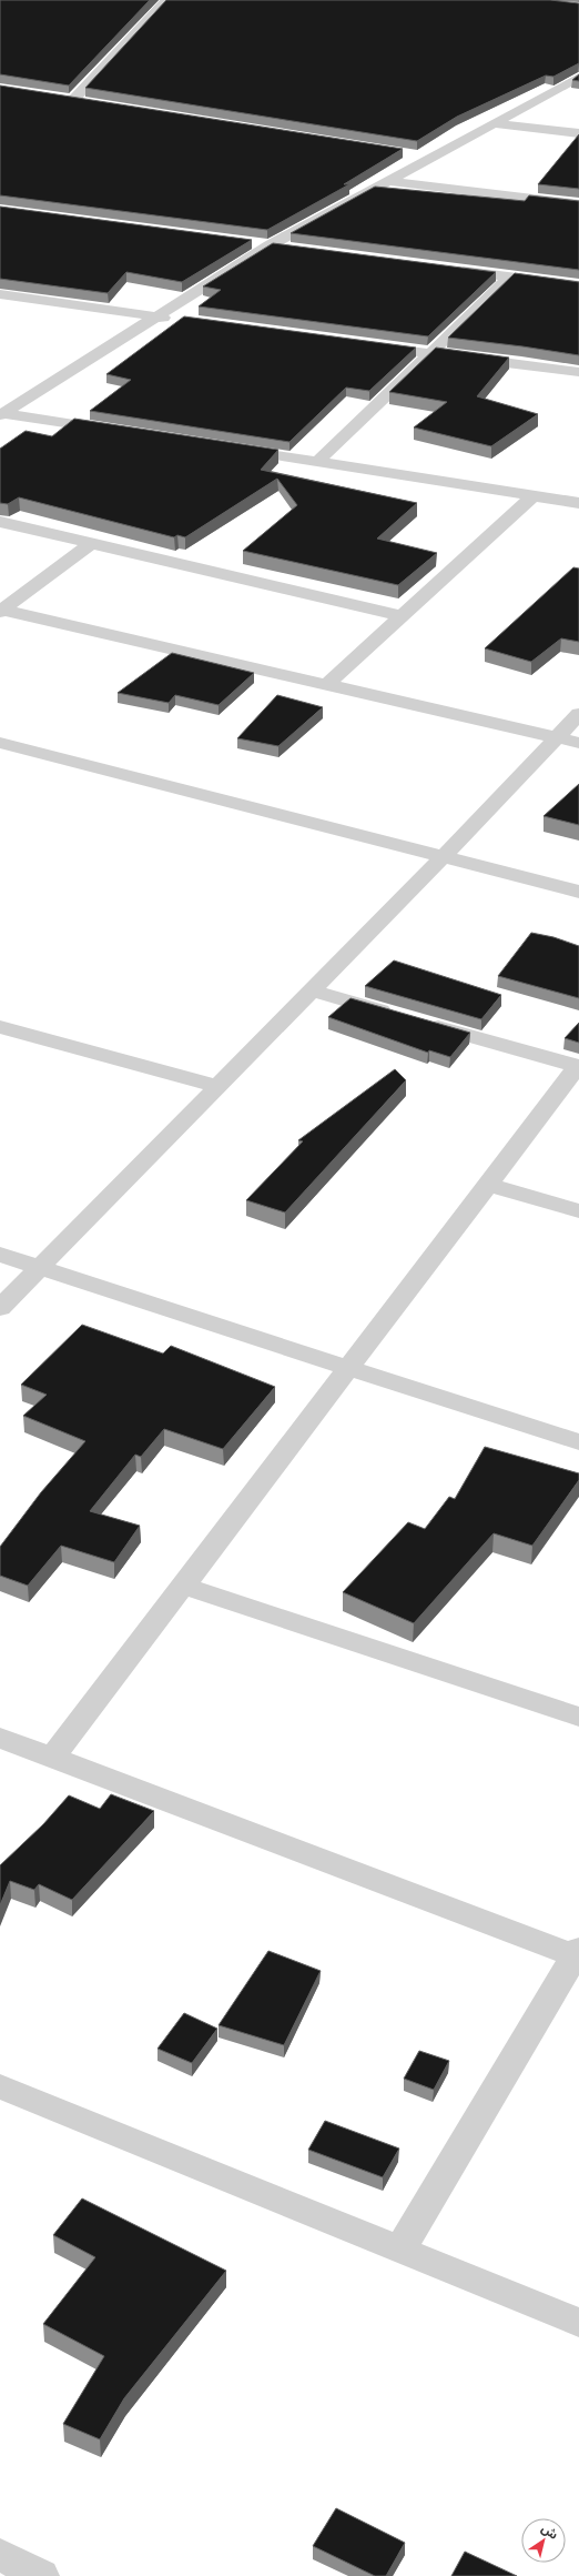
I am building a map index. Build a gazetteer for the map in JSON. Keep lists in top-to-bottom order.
{
  "north": "top right"
}
